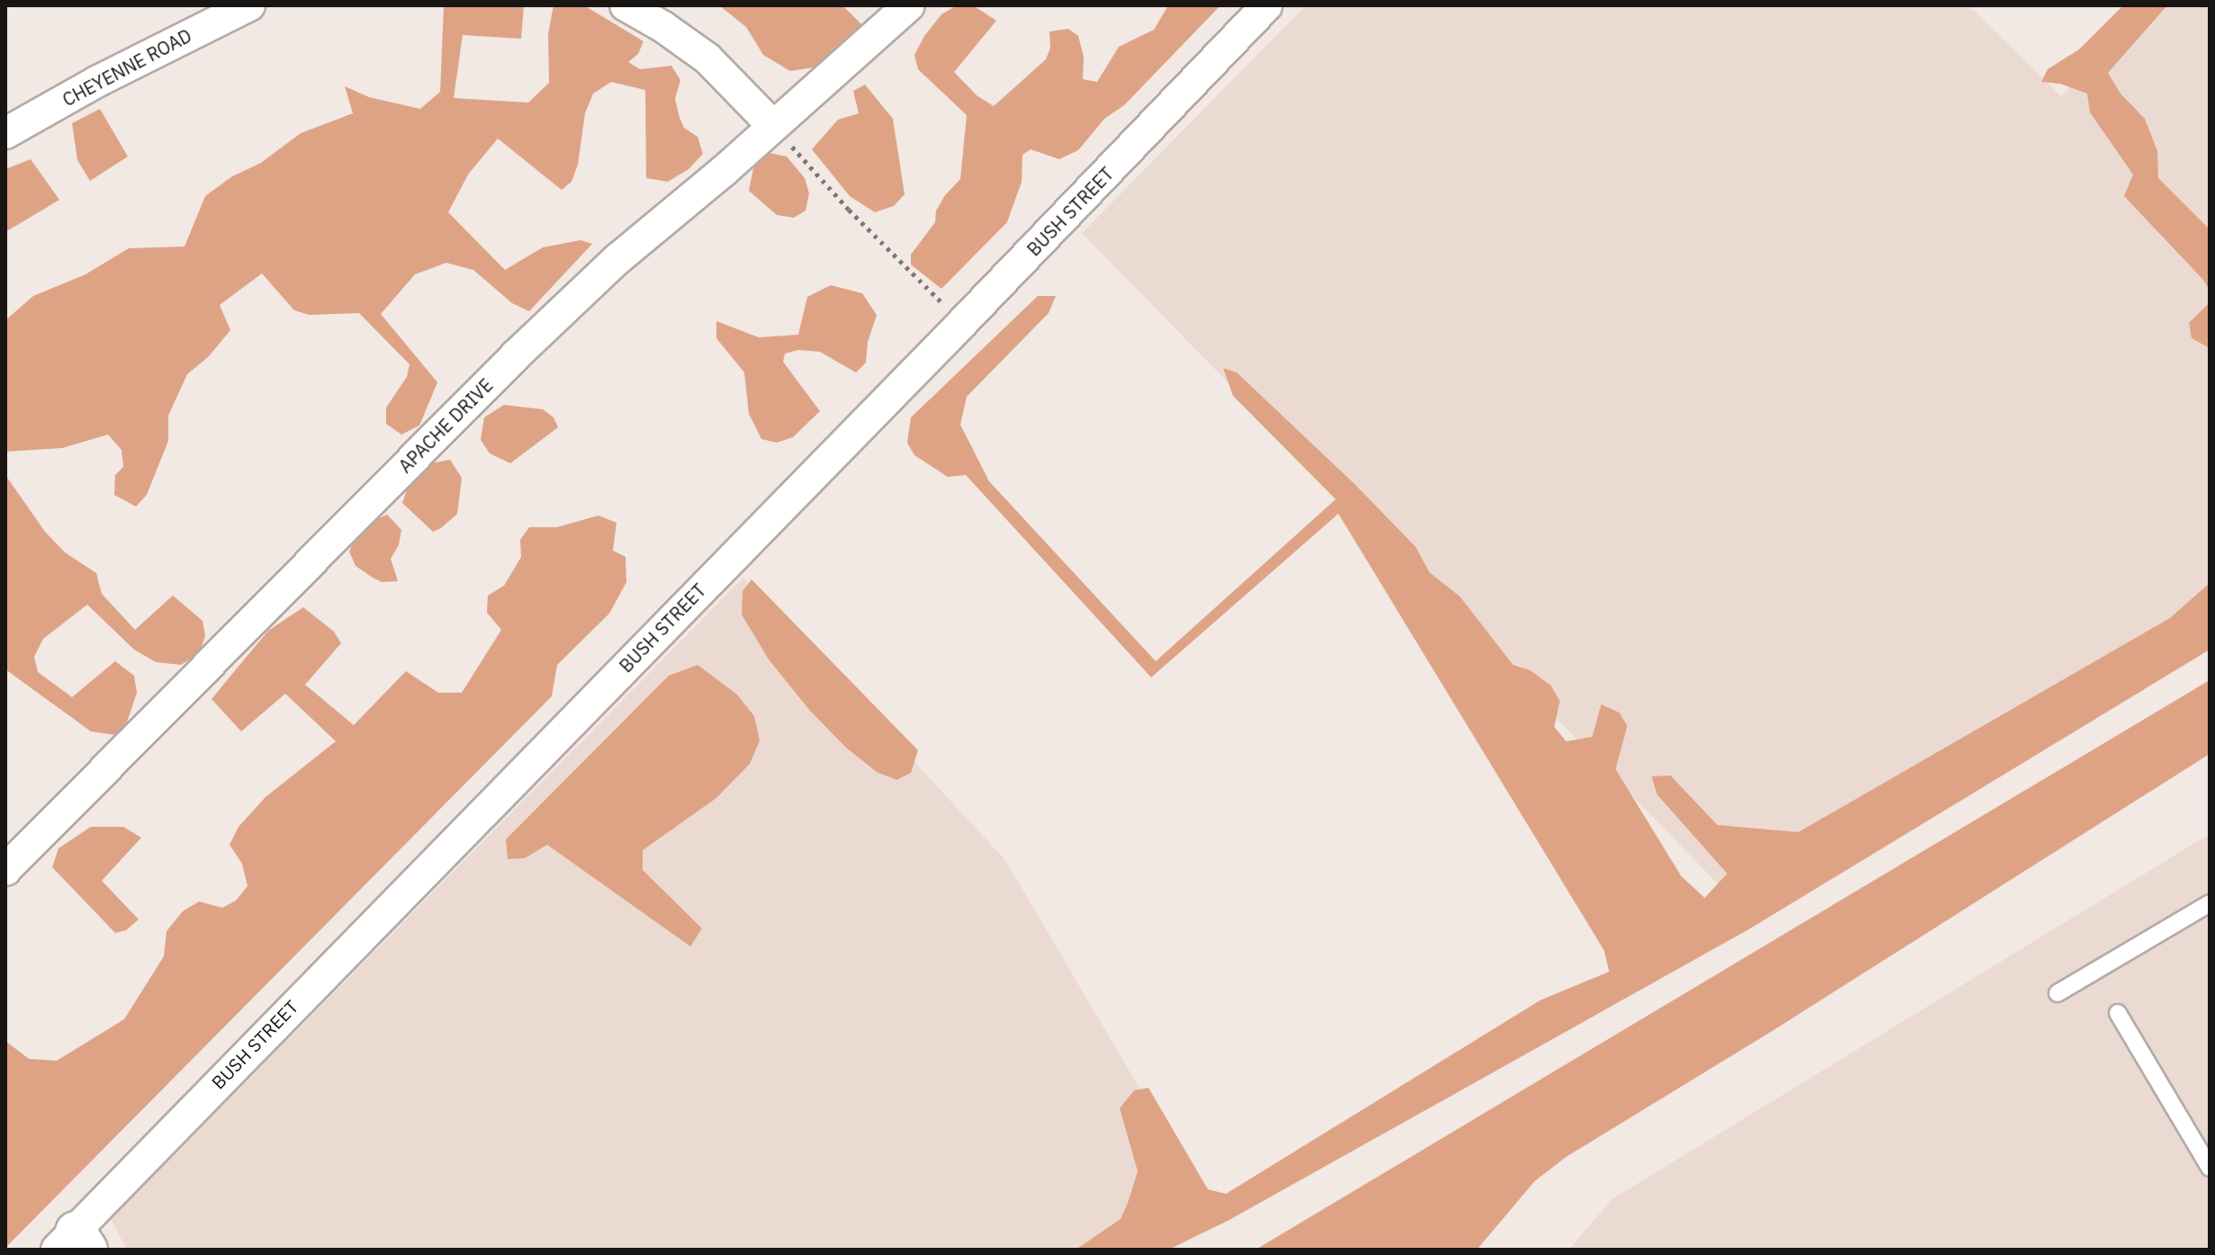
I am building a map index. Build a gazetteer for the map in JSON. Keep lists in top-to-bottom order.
{
  "streets": {
    "street": ["CHEYENNE ROAD", "BUSH STREET", "APACHE DRIVE"]
  }
}
